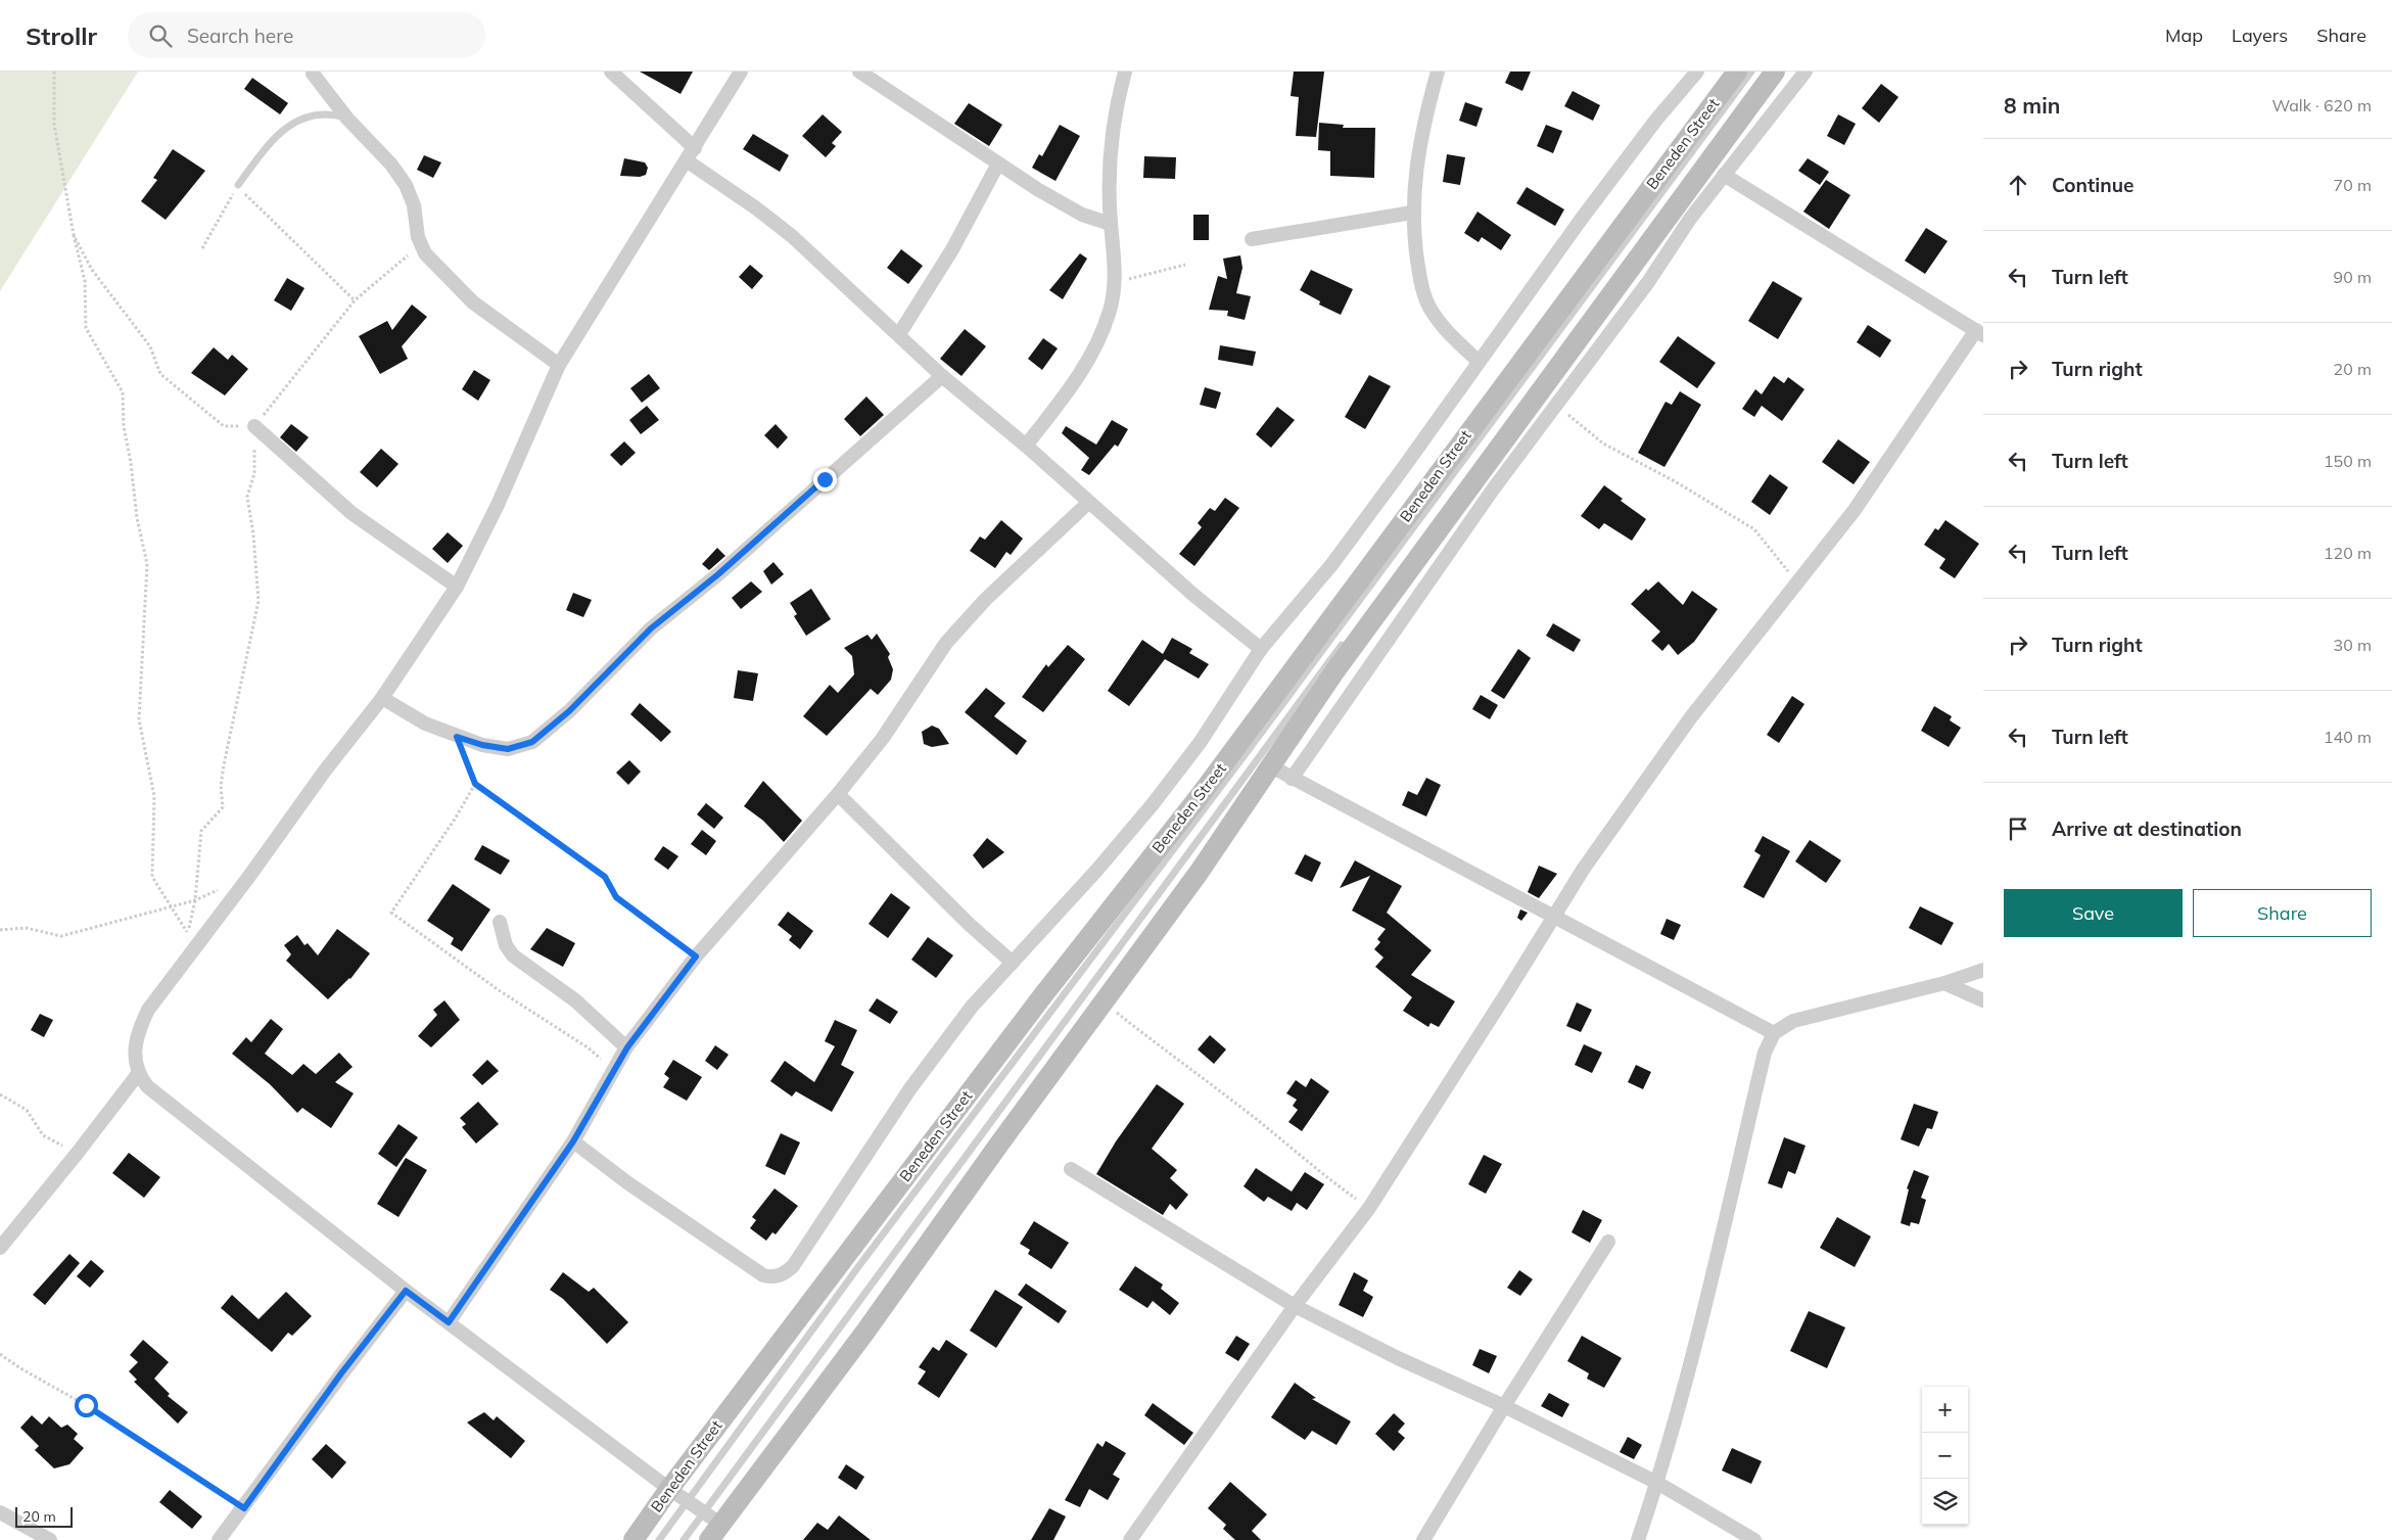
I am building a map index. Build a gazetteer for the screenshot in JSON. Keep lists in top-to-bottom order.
{
  "streets": {
    "main road": ["Beneden Street"]
  },
  "scale_bar": "20 m",
  "page": {
    "header": "Strollr",
    "search": "Search here",
    "nav": ["Map", "Layers", "Share"],
    "heading": ["8 min", "Walk · 620 m"],
    "list": [
      ["Continue", "70 m"],
      ["Turn left", "90 m"],
      ["Turn right", "20 m"],
      ["Turn left", "150 m"],
      ["Turn left", "120 m"],
      ["Turn right", "30 m"],
      ["Turn left", "140 m"],
      "Arrive at destination"
    ],
    "buttons": ["Save", "Share"],
    "map_buttons": ["+", "−"],
    "scale": "20 m"
  }
}
